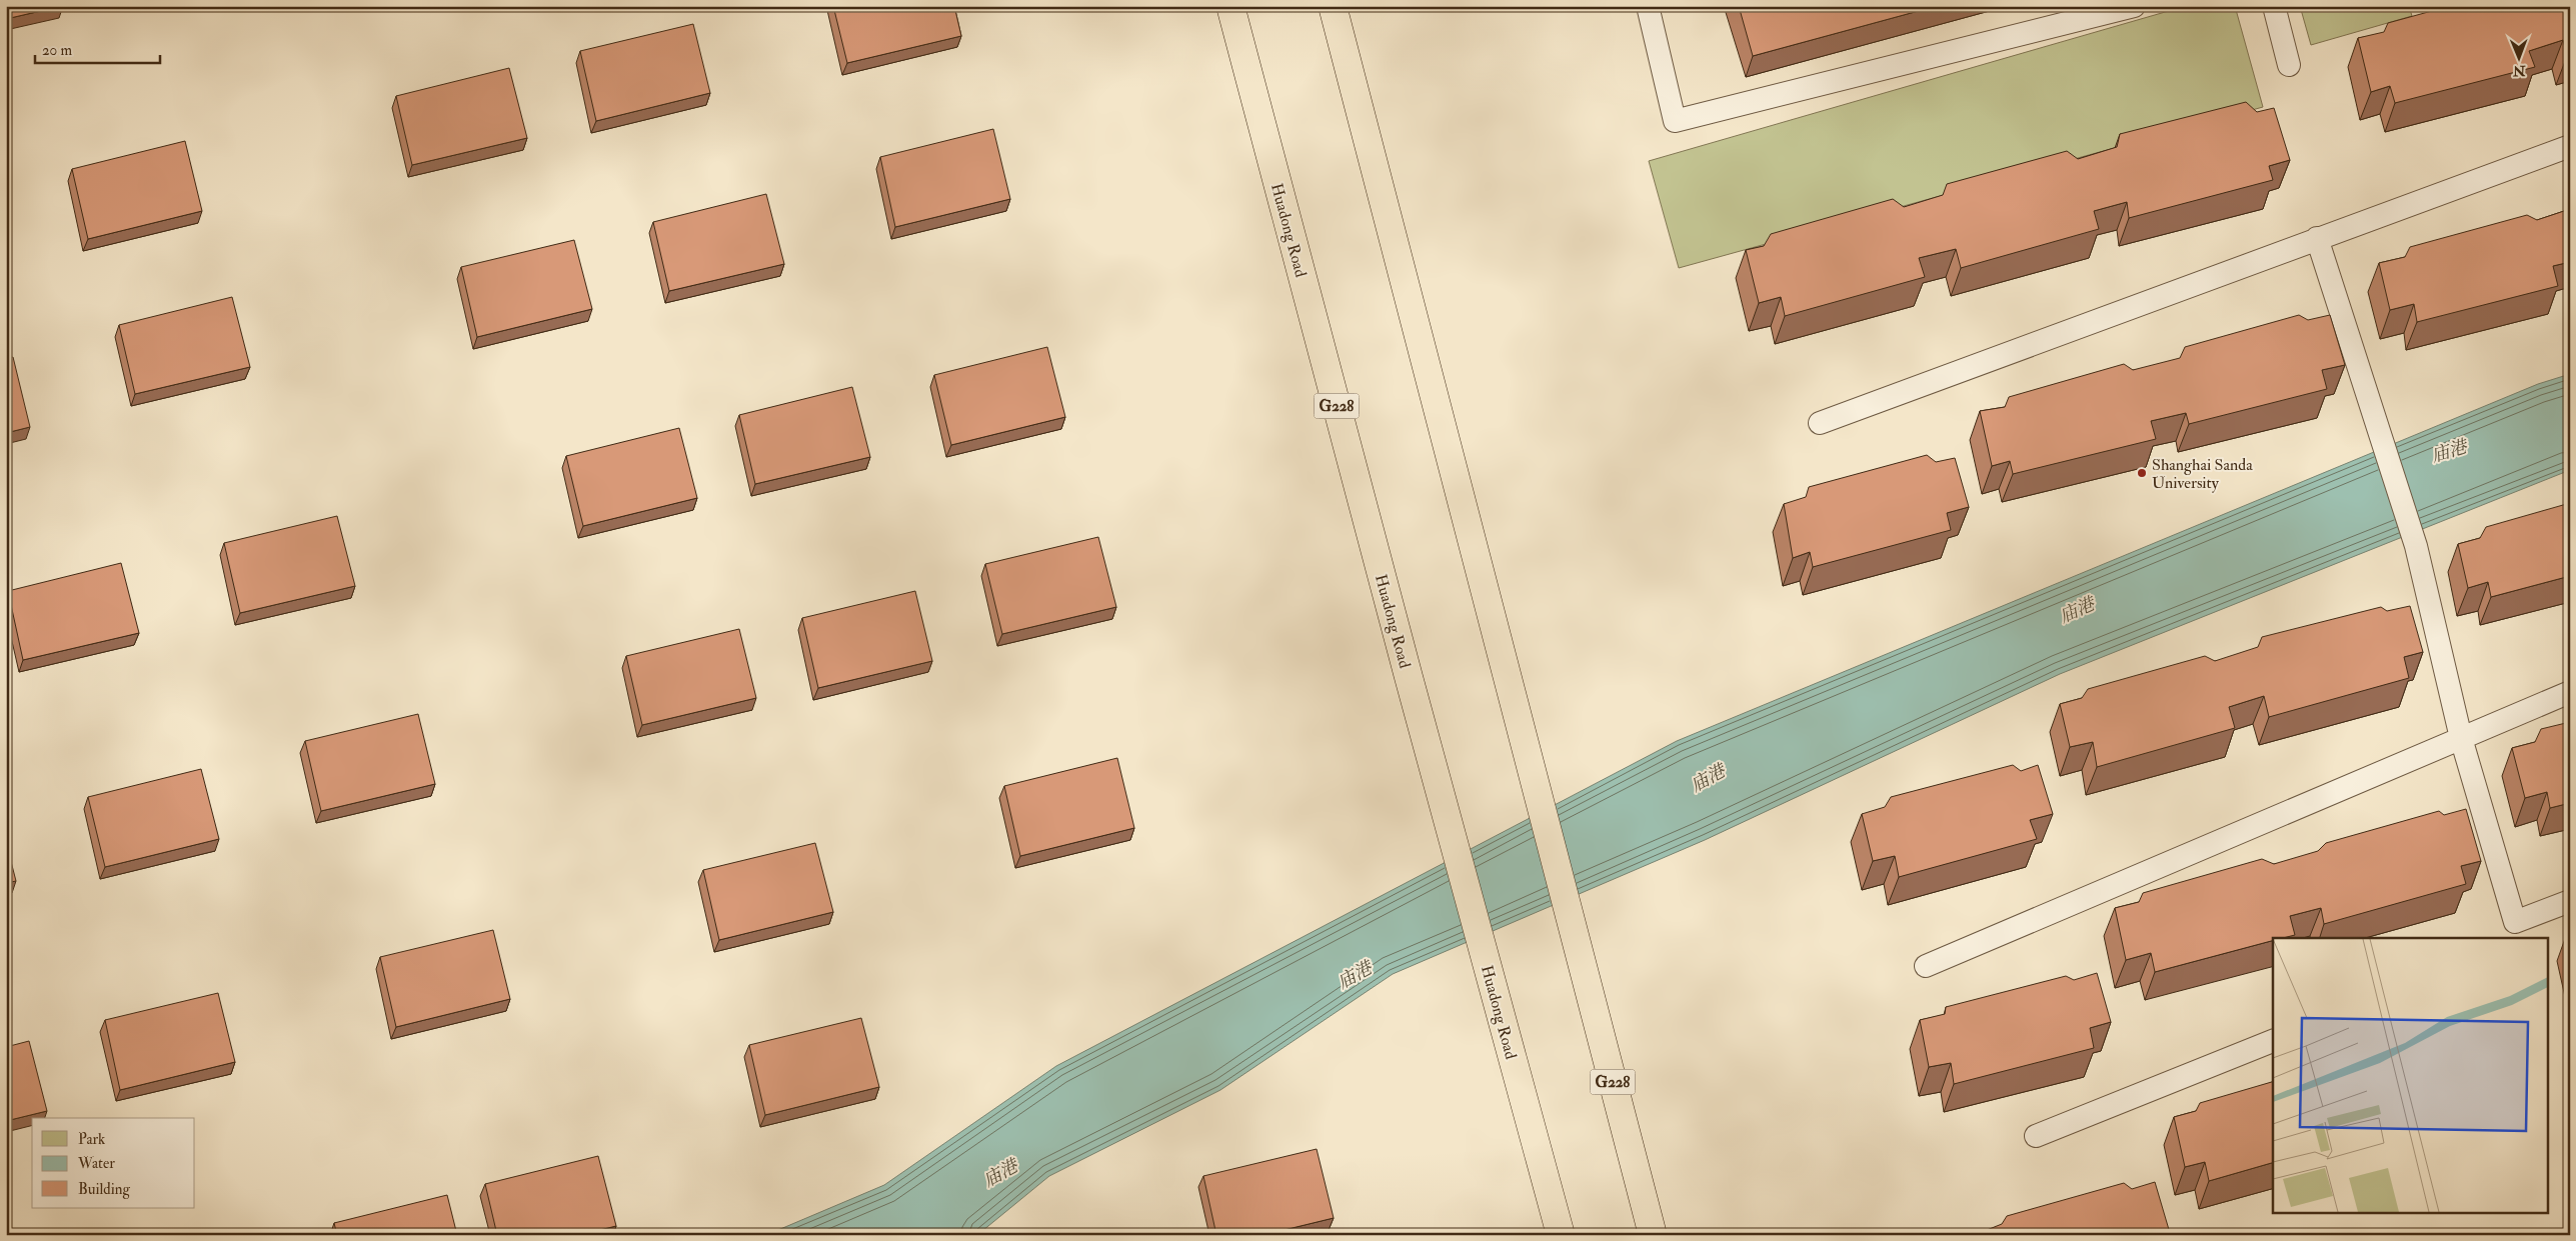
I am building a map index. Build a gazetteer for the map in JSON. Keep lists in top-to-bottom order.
{
  "streets": {
    "highway": ["Huadong Road", "G228"]
  },
  "water": ["庙港"],
  "places": ["Shanghai Sanda University"],
  "legend": ["Park", "Water", "Building"],
  "scale_bar": "20 m",
  "north": "bottom"
}
